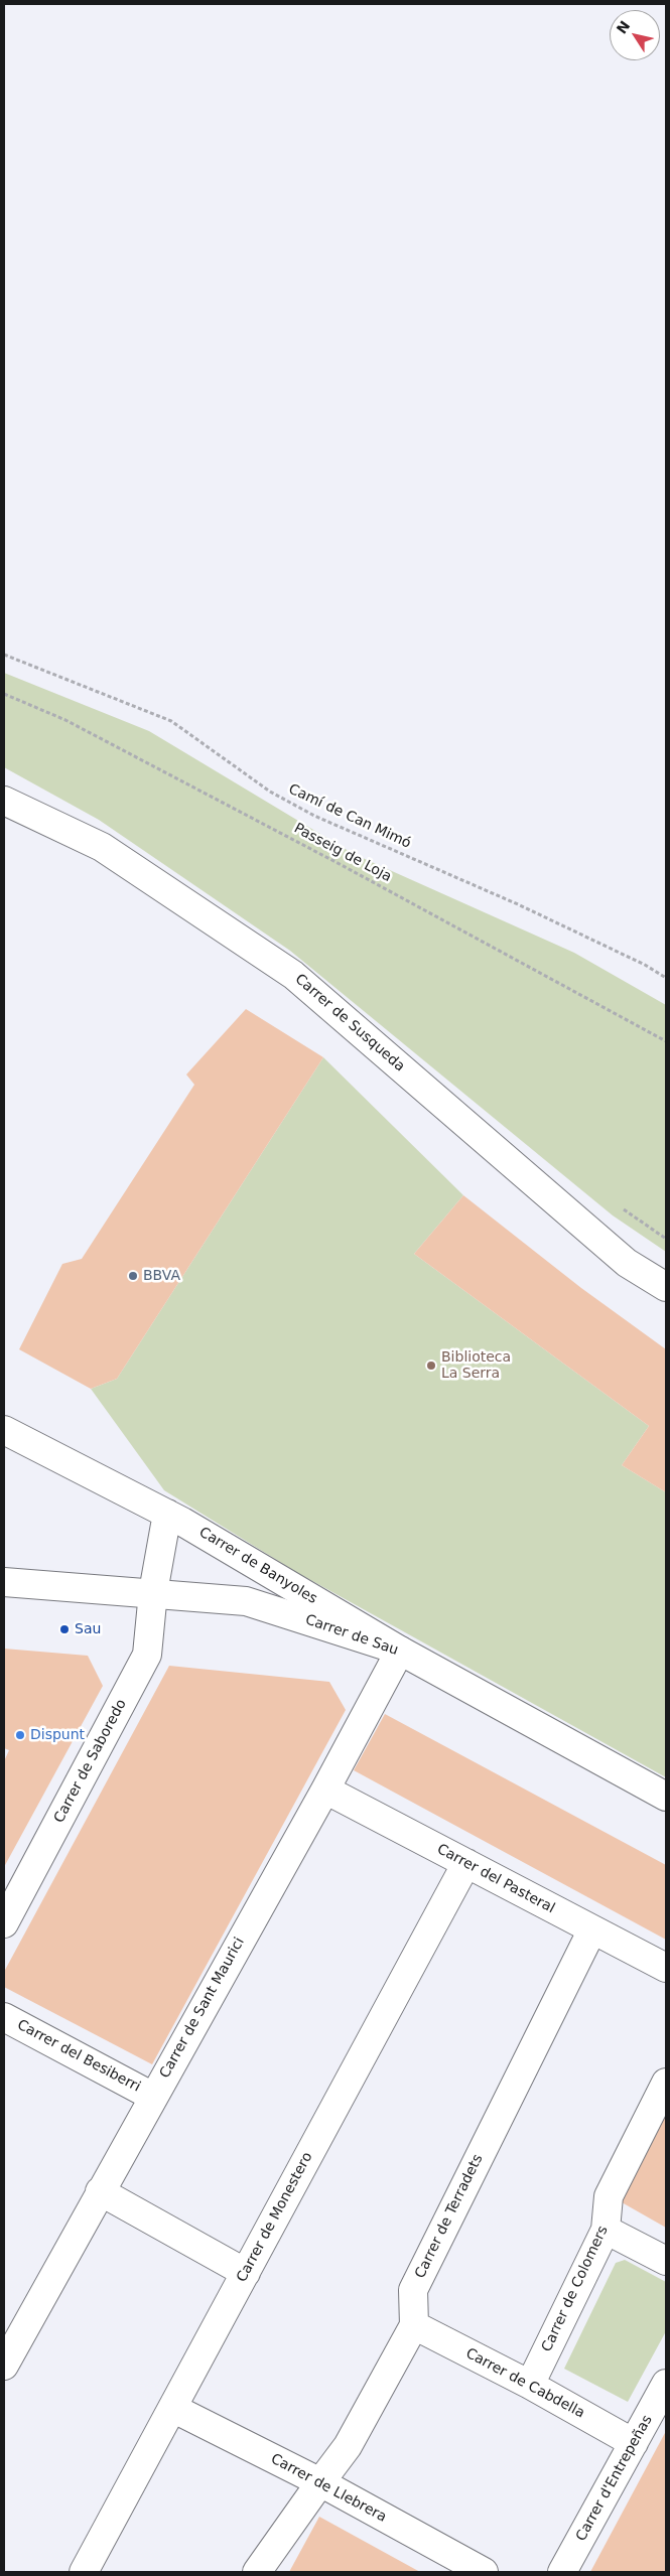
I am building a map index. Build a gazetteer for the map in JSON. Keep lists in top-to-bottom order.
{
  "streets": {
    "street": [
      "Carrer de Susqueda",
      "Carrer de Banyoles",
      "Carrer de Sau",
      "Carrer de Saboredo",
      "Carrer del Pasteral",
      "Carrer de Sant Maurici",
      "Carrer del Besiberri",
      "Carrer de Terradets",
      "Carrer de Monestero",
      "Carrer de Colomers",
      "Carrer de Cabdella",
      "Carrer d'Entrepeñas",
      "Carrer de Llebrera"
    ],
    "path": ["Camí de Can Mimó", "Passeig de Loja"]
  },
  "crossings": [
    ["Carrer de Banyoles", "Carrer de Sau"],
    ["Carrer de Banyoles", "Carrer de Sant Maurici"],
    ["Carrer de Sau", "Carrer de Saboredo"],
    ["Carrer de Sau", "Carrer de Sant Maurici"],
    ["Carrer del Pasteral", "Carrer de Sant Maurici"],
    ["Carrer del Pasteral", "Carrer de Terradets"],
    ["Carrer del Pasteral", "Carrer de Monestero"],
    ["Carrer de Sant Maurici", "Carrer del Besiberri"],
    ["Carrer de Terradets", "Carrer de Cabdella"],
    ["Carrer de Monestero", "Carrer de Llebrera"],
    ["Carrer de Colomers", "Carrer de Cabdella"],
    ["Carrer de Cabdella", "Carrer d'Entrepeñas"]
  ],
  "places": [
    "BBVA",
    "Biblioteca La Serra",
    "Sau",
    "Dispunt"
  ],
  "north": "top left"
}
